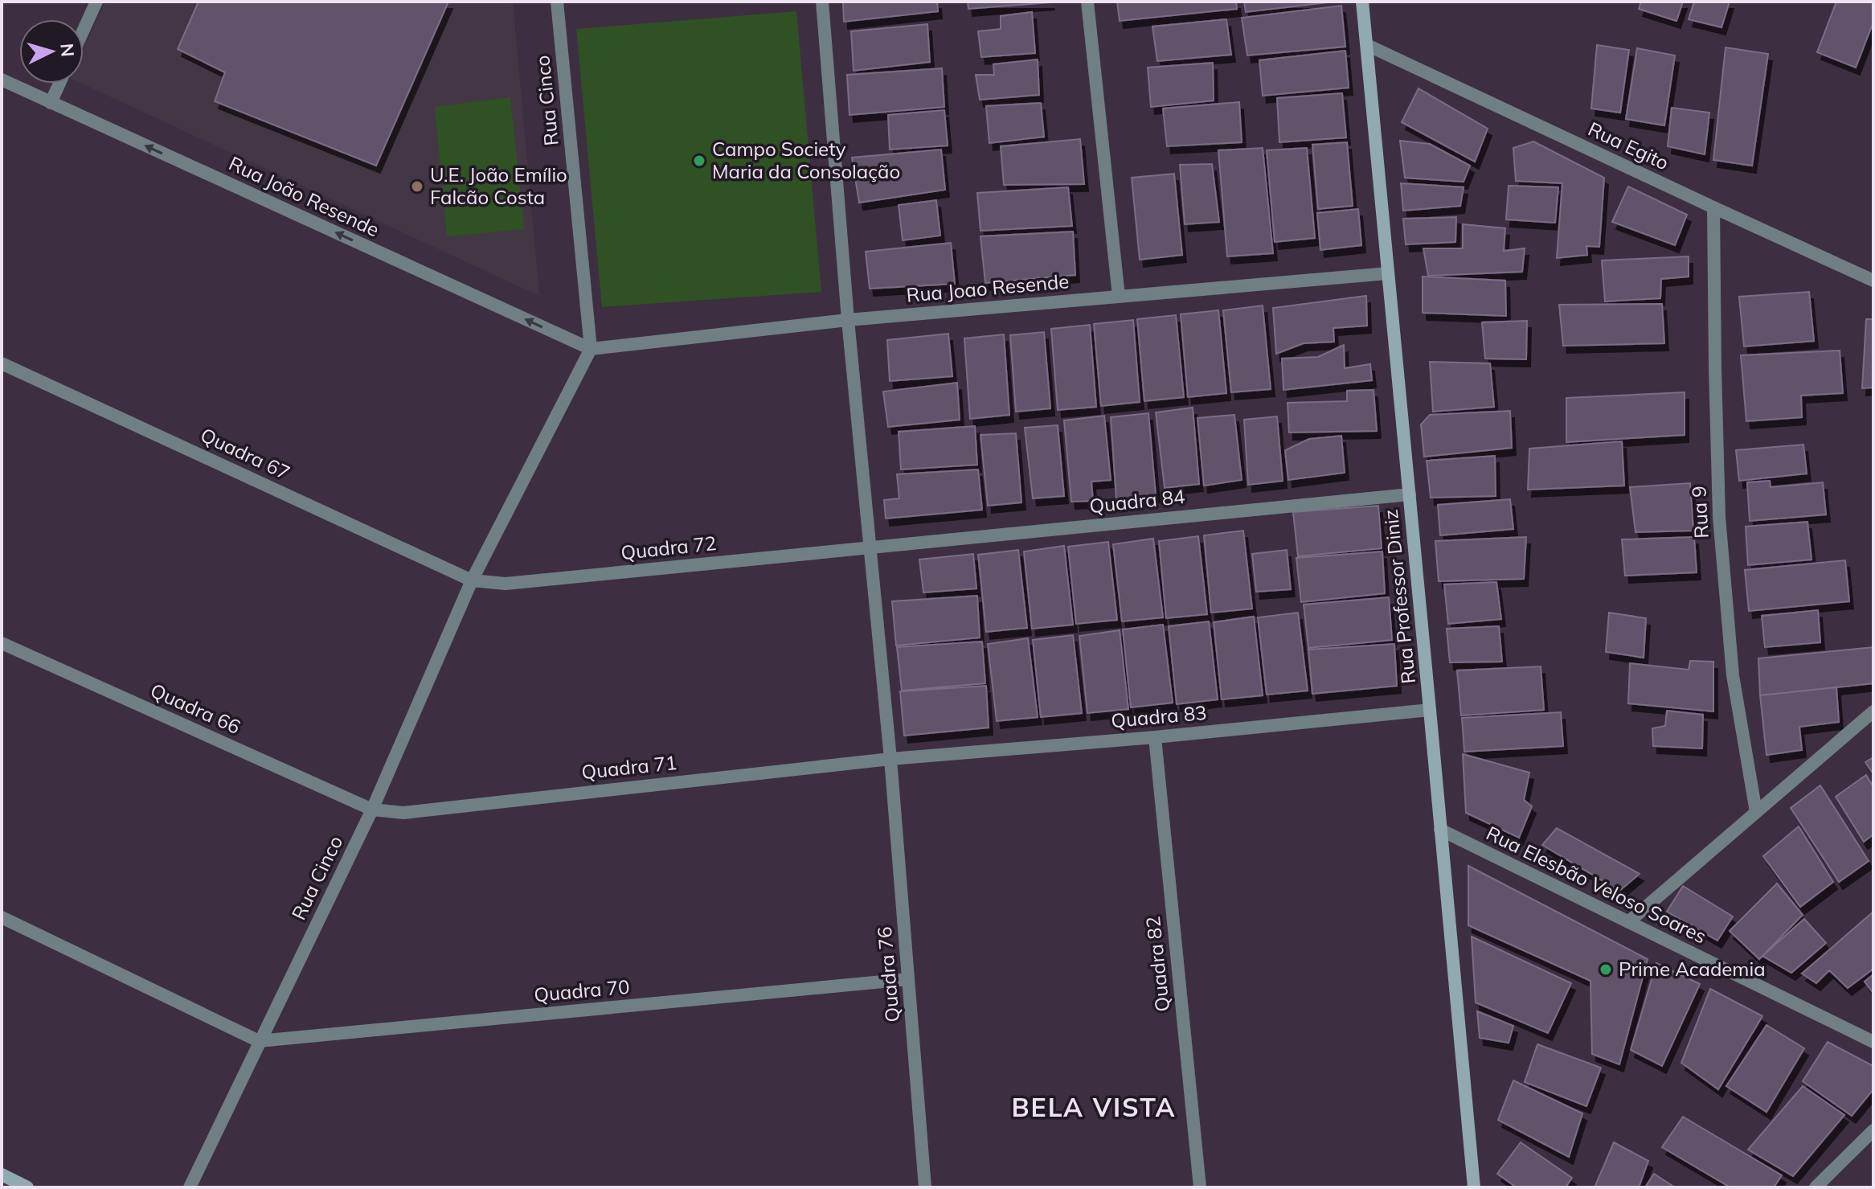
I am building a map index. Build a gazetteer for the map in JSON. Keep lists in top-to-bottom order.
{
  "streets": {
    "street": [
      "Rua Cinco",
      "Rua Egito",
      "Rua João Resende",
      "Rua Joao Resende",
      "Quadra 67",
      "Quadra 84",
      "Rua 9",
      "Quadra 72",
      "Rua Professor Diniz",
      "Quadra 66",
      "Quadra 83",
      "Quadra 71",
      "Rua Elesbão Veloso Soares",
      "Quadra 82",
      "Quadra 76",
      "Quadra 70"
    ]
  },
  "crossings": [
    ["Rua Cinco", "Rua João Resende"],
    ["Rua Cinco", "Rua Joao Resende"],
    ["Rua Cinco", "Quadra 67"],
    ["Rua Cinco", "Quadra 72"],
    ["Rua Cinco", "Quadra 66"],
    ["Rua Cinco", "Quadra 71"],
    ["Rua Cinco", "Quadra 70"],
    ["Rua Egito", "Rua 9"],
    ["Rua Egito", "Rua Professor Diniz"],
    ["Rua João Resende", "Rua Joao Resende"],
    ["Rua Joao Resende", "Rua Professor Diniz"],
    ["Rua Joao Resende", "Quadra 76"],
    ["Quadra 67", "Quadra 72"],
    ["Quadra 84", "Quadra 72"],
    ["Quadra 84", "Rua Professor Diniz"],
    ["Quadra 84", "Quadra 76"],
    ["Quadra 72", "Quadra 76"],
    ["Rua Professor Diniz", "Quadra 83"],
    ["Rua Professor Diniz", "Rua Elesbão Veloso Soares"],
    ["Quadra 66", "Quadra 71"],
    ["Quadra 83", "Quadra 71"],
    ["Quadra 83", "Quadra 82"],
    ["Quadra 83", "Quadra 76"],
    ["Quadra 71", "Quadra 76"],
    ["Quadra 76", "Quadra 70"]
  ],
  "one_way": ["Rua João Resende"],
  "districts": ["BELA VISTA"],
  "places": ["Campo Society Maria da Consolação", "U.E. João Emílio Falcão Costa", "Prime Academia"],
  "north": "right"
}
